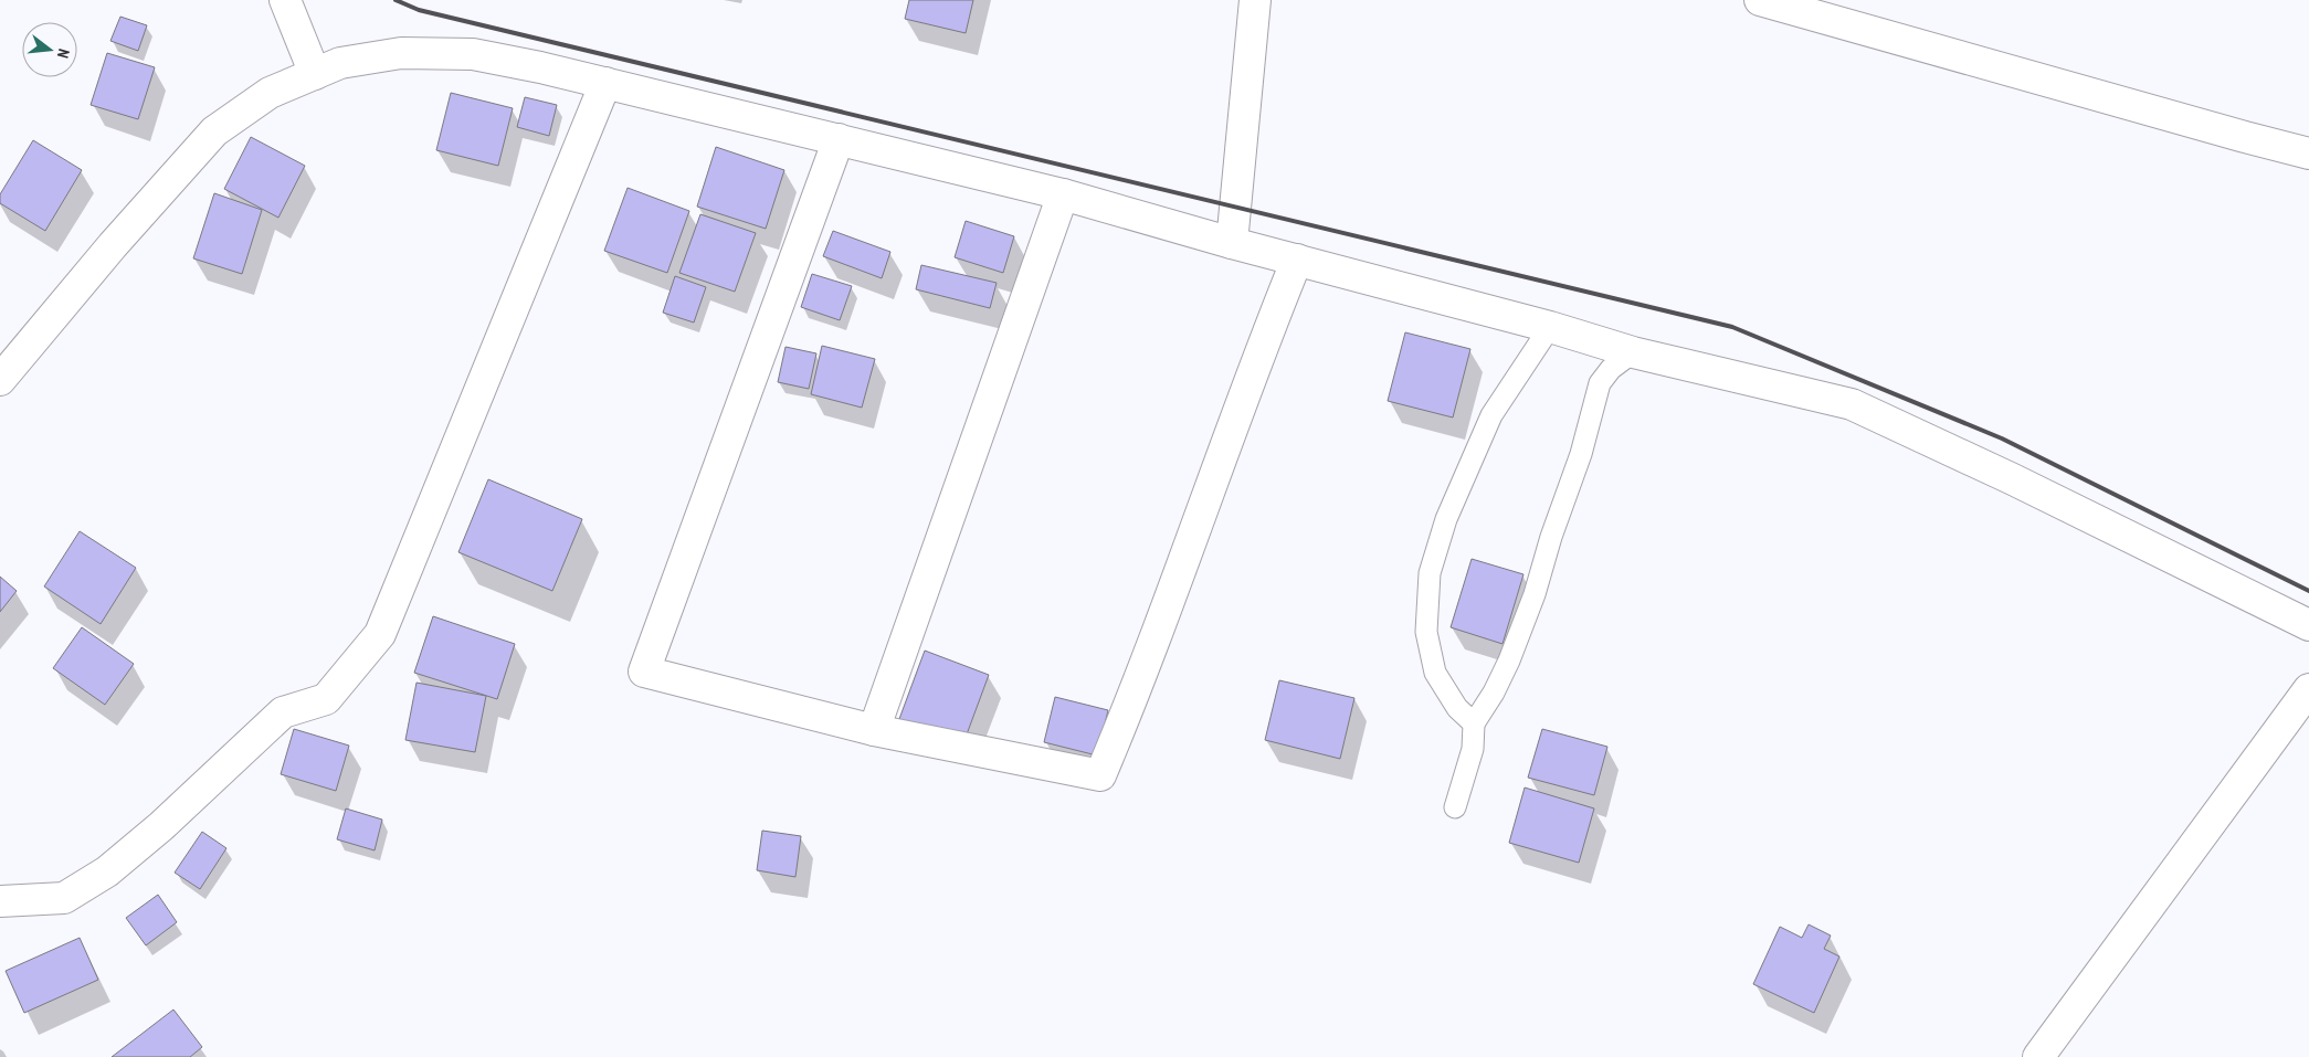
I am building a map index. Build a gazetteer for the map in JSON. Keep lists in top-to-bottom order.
{
  "north": "right"
}
